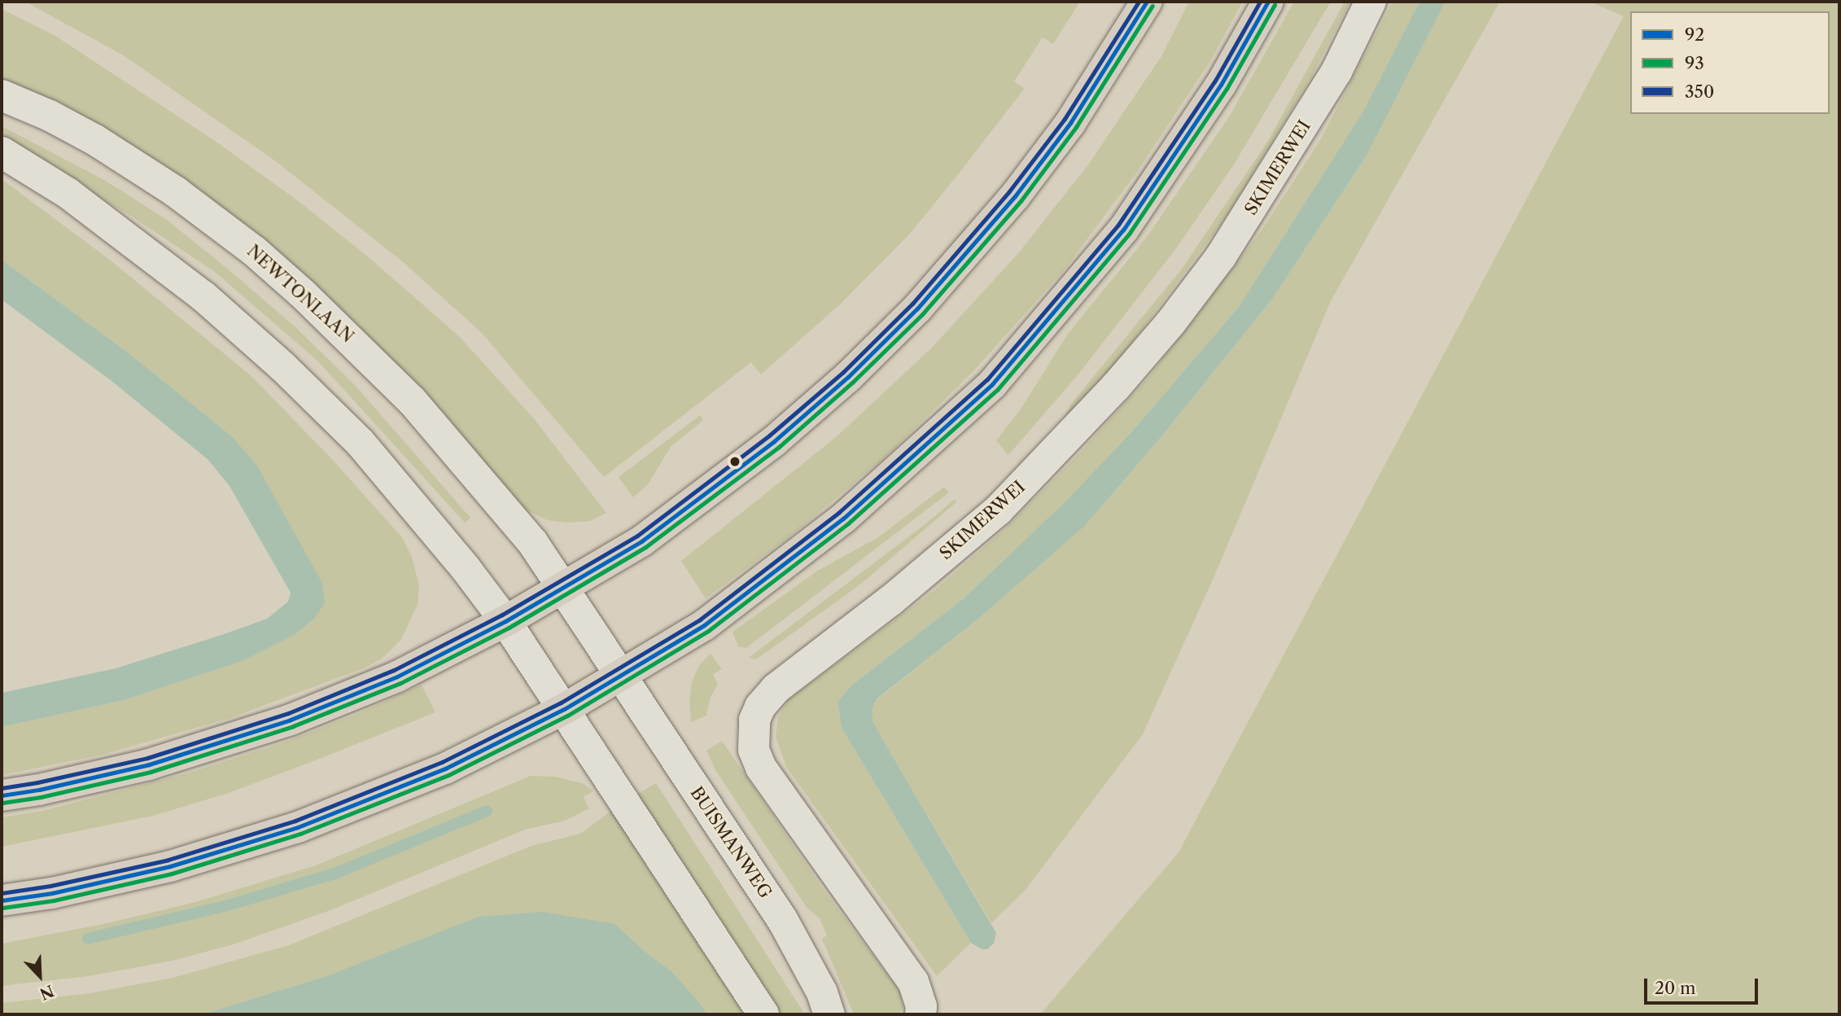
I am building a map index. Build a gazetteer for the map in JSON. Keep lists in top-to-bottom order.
{
  "streets": {
    "street": ["SKIMERWEI", "NEWTONLAAN", "BUISMANWEG"]
  },
  "crossings": [
    ["NEWTONLAAN", "BUISMANWEG"]
  ],
  "lines": ["transit line 92", "transit line 350", "transit line 93"],
  "legend": ["92", "93", "350"],
  "scale_bar": "20 m",
  "north": "bottom right"
}
